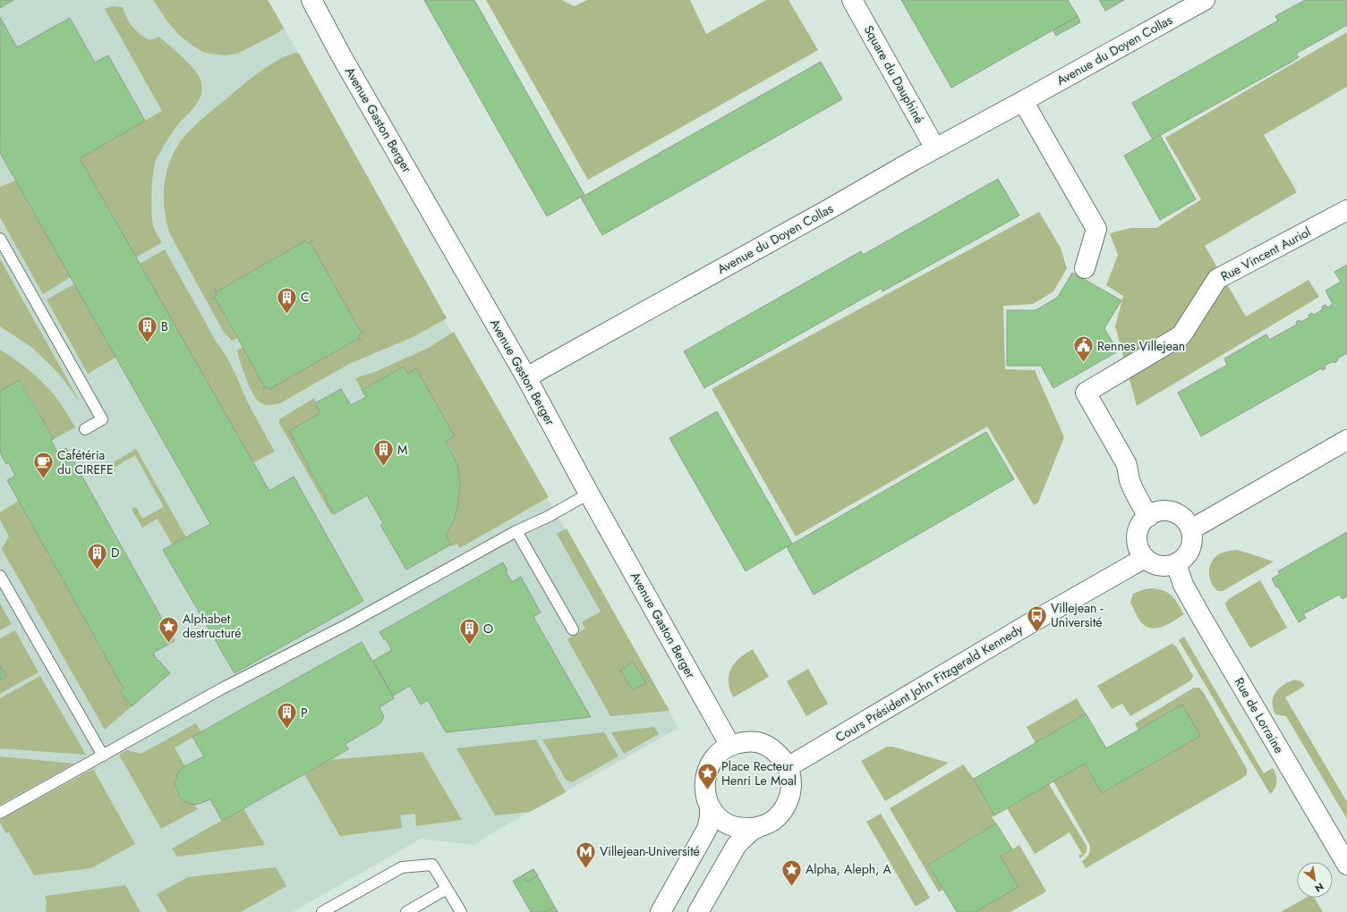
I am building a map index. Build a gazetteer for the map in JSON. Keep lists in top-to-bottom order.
{
  "streets": {
    "street": [
      "Avenue du Doyen Collas",
      "Square du Dauphiné",
      "Avenue Gaston Berger",
      "Rue Vincent Auriol",
      "Cours Président John Fitzgerald Kennedy",
      "Rue de Lorraine"
    ]
  },
  "crossings": [
    ["Avenue du Doyen Collas", "Square du Dauphiné"],
    ["Avenue du Doyen Collas", "Avenue Gaston Berger"],
    ["Avenue Gaston Berger", "Cours Président John Fitzgerald Kennedy"],
    ["Rue Vincent Auriol", "Cours Président John Fitzgerald Kennedy"],
    ["Rue Vincent Auriol", "Rue de Lorraine"],
    ["Cours Président John Fitzgerald Kennedy", "Rue de Lorraine"]
  ],
  "places": {
    "building": [
      "C",
      "B",
      "M",
      "D",
      "O",
      "P"
    ],
    "public building": ["Rennes Villejean"],
    "cafe": ["Cafétéria du CIREFE"],
    "bus stop": ["Villejean - Université"],
    "place": ["Alphabet destructuré", "Place Recteur Henri Le Moal", "Alpha, Aleph, A"],
    "metro station": ["Villejean-Université"]
  },
  "north": "bottom right"
}
